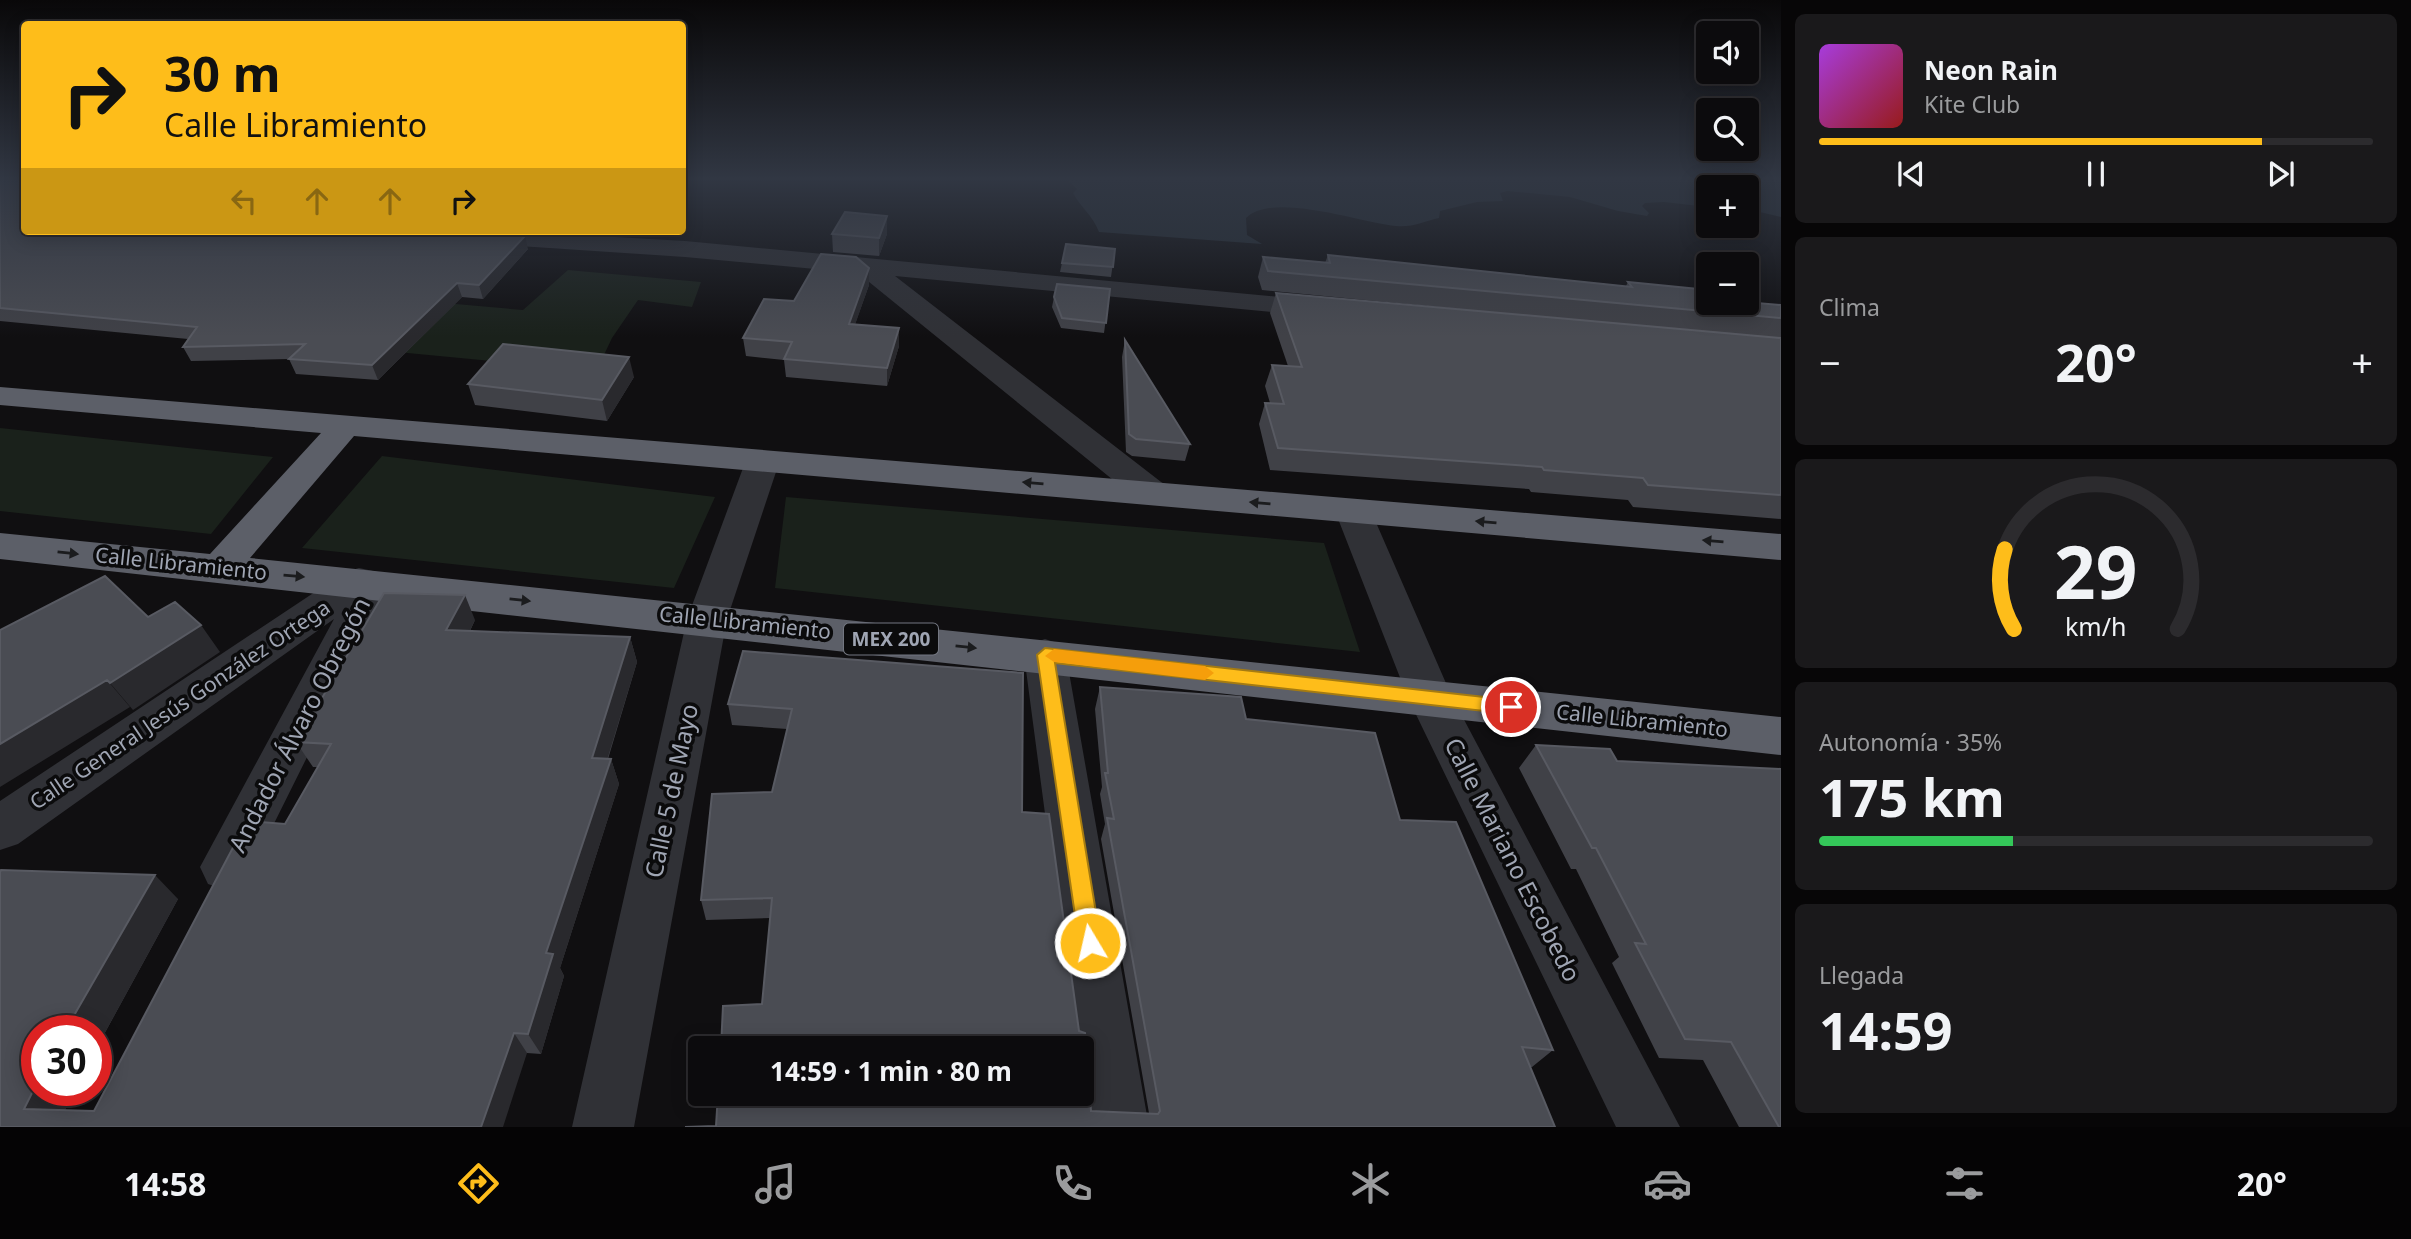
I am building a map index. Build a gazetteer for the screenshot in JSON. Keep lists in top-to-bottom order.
{
  "streets": {
    "highway": ["Calle Libramiento", "MEX 200"],
    "street": [
      "Calle General Jesús González Ortega",
      "Andador Álvaro Obregón",
      "Calle 5 de Mayo",
      "Calle Mariano Escobedo"
    ]
  },
  "crossings": [
    ["Calle Libramiento", "Calle General Jesús González Ortega"],
    ["Calle Libramiento", "Andador Álvaro Obregón"],
    ["Calle Libramiento", "Calle 5 de Mayo"],
    ["Calle Libramiento", "Calle Mariano Escobedo"],
    ["Calle General Jesús González Ortega", "Andador Álvaro Obregón"]
  ],
  "page": {
    "map_buttons": ["+", "−"],
    "turn": ["30 m", "Calle Libramiento"],
    "song": ["Neon Rain", "Kite Club"],
    "tile": [
      "Clima",
      ["Autonomía · 35%", "175 km"],
      ["Llegada", "14:59"]
    ],
    "heat": ["−", "20°", "+"],
    "limit": "30",
    "trip": "14:59 · 1 min · 80 m",
    "tabs": ["14:58", "20°"],
    "gauge": ["29", "km/h"]
  }
}
